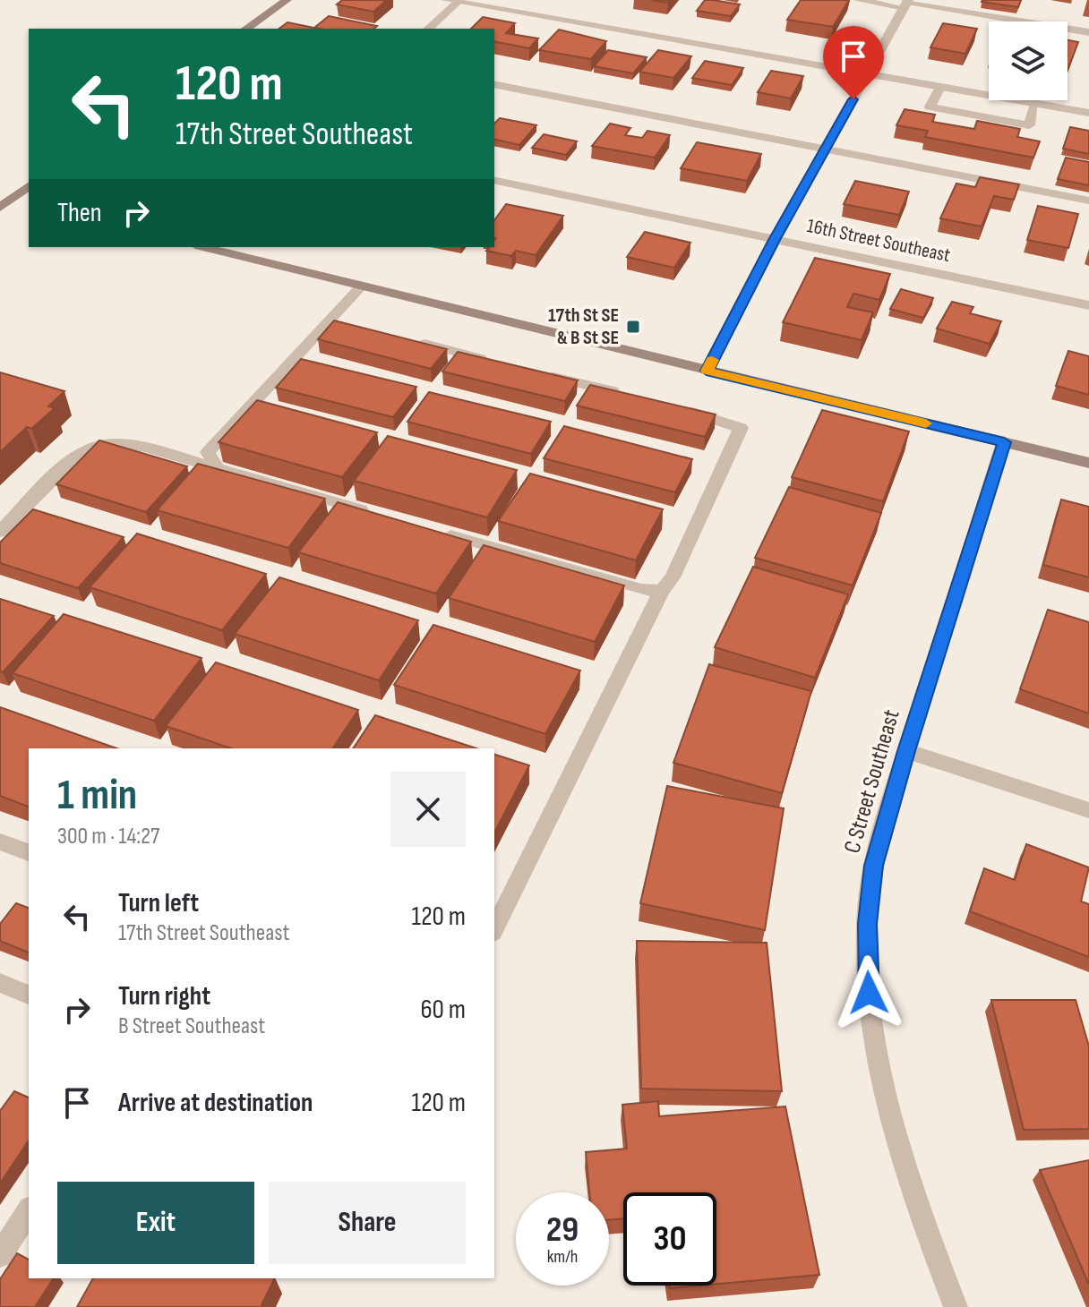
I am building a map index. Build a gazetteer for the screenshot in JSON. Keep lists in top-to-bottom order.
{
  "streets": {
    "street": ["16th Street Southeast", "C Street Southeast"]
  },
  "places": {
    "transit": ["17th St SE & B St SE"]
  },
  "page": {
    "turn": ["120 m", "17th Street Southeast"],
    "then": "Then",
    "heading": ["1 min", "300 m · 14:27"],
    "list": [
      {
        "name": "Turn left",
        "note": "17th Street Southeast",
        "value": "120 m"
      },
      {
        "name": "Turn right",
        "note": "B Street Southeast",
        "value": "60 m"
      },
      {
        "name": "Arrive at destination",
        "value": "120 m"
      }
    ],
    "buttons": ["Exit", "Share"],
    "speed": "29 km/h",
    "limit": "30"
  }
}
